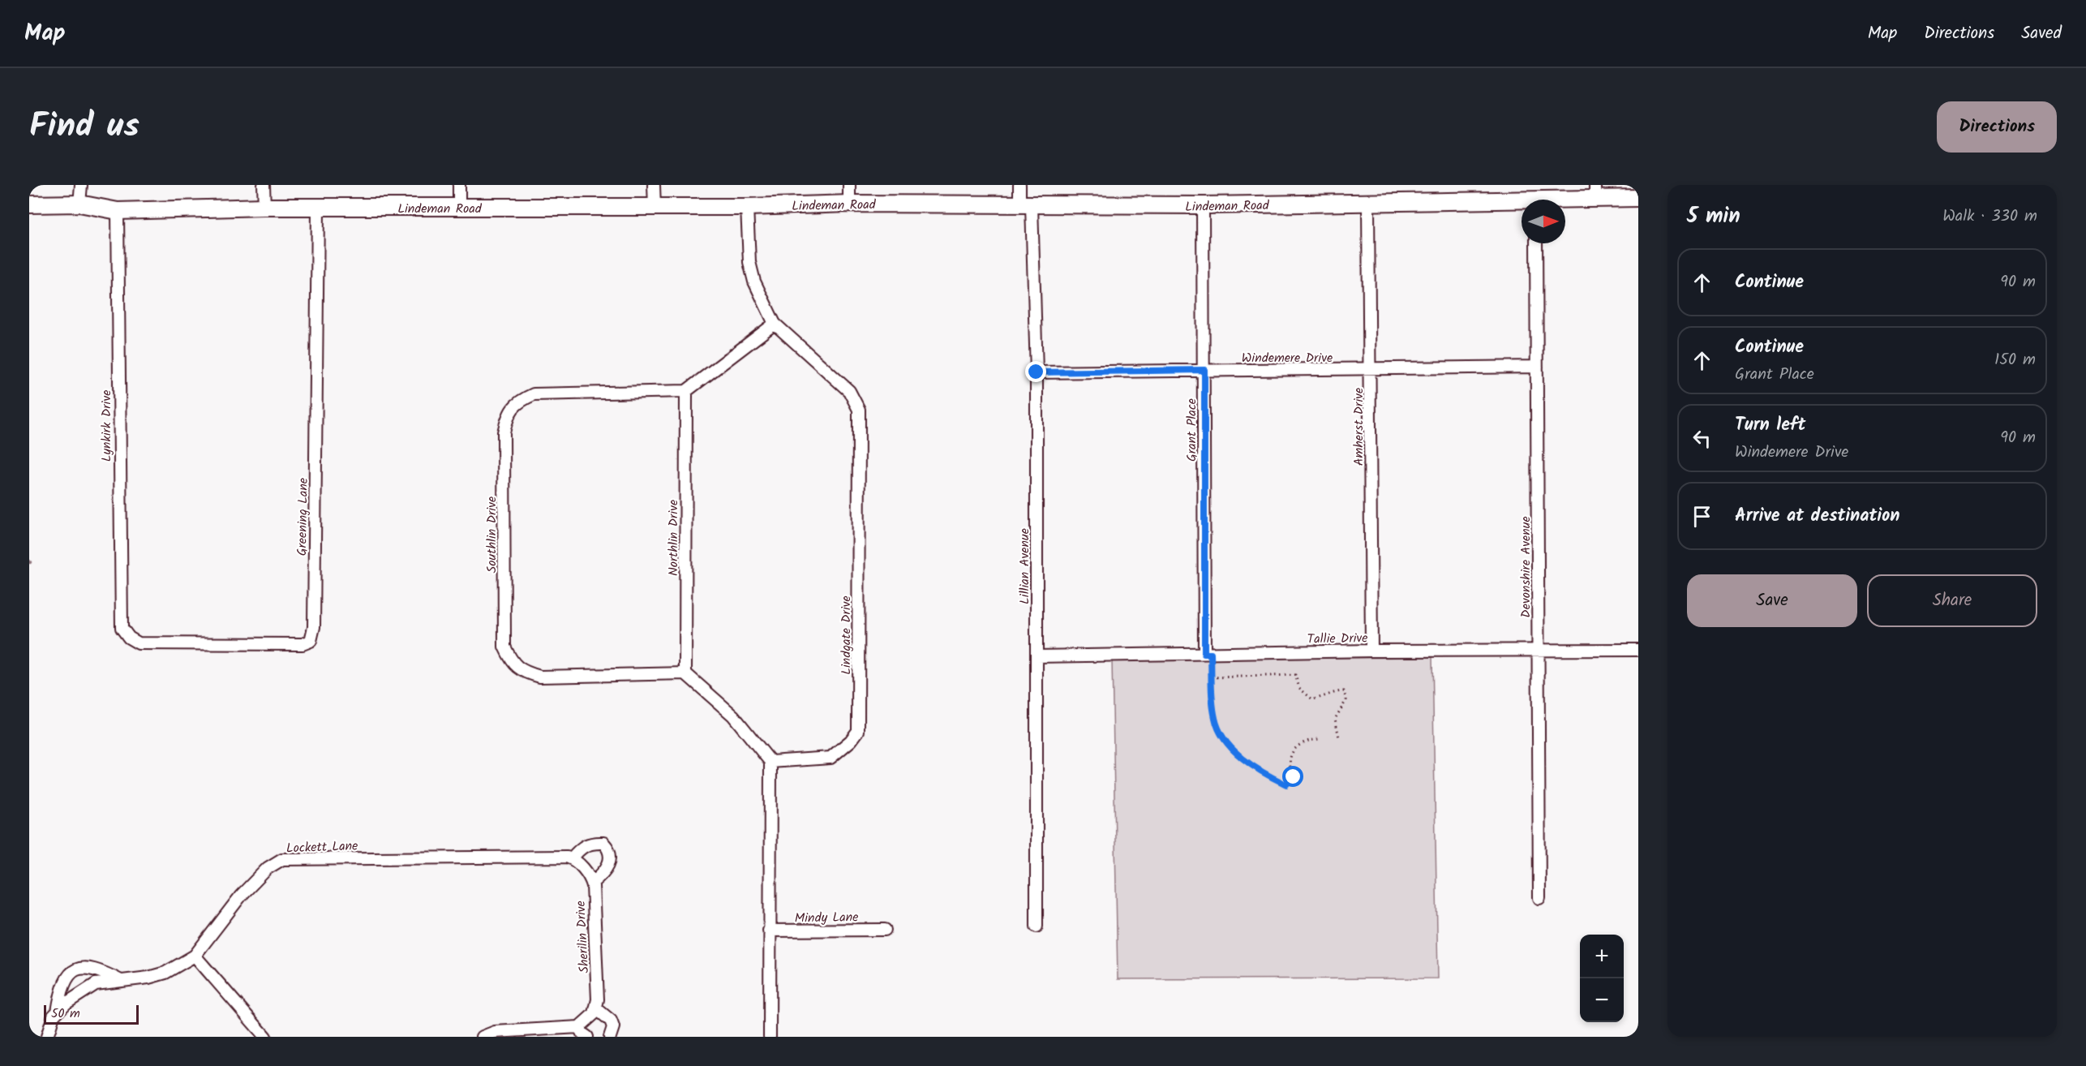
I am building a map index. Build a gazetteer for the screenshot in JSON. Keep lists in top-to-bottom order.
{
  "streets": {
    "street": [
      "Lindeman Road",
      "Windemere Drive",
      "Lynkirk Drive",
      "Amherst Drive",
      "Grant Place",
      "Greening Lane",
      "Southlin Drive",
      "Northlin Drive",
      "Lillian Avenue",
      "Devonshire Avenue",
      "Lindgate Drive",
      "Tallie Drive",
      "Lockett Lane",
      "Mindy Lane",
      "Sherilin Drive"
    ]
  },
  "crossings": [
    ["Lindeman Road", "Lynkirk Drive"],
    ["Lindeman Road", "Amherst Drive"],
    ["Lindeman Road", "Grant Place"],
    ["Lindeman Road", "Greening Lane"],
    ["Lindeman Road", "Lillian Avenue"],
    ["Lindeman Road", "Lindgate Drive"],
    ["Windemere Drive", "Amherst Drive"],
    ["Windemere Drive", "Grant Place"],
    ["Windemere Drive", "Lillian Avenue"],
    ["Windemere Drive", "Devonshire Avenue"],
    ["Lynkirk Drive", "Greening Lane"],
    ["Amherst Drive", "Tallie Drive"],
    ["Grant Place", "Tallie Drive"],
    ["Southlin Drive", "Northlin Drive"],
    ["Lillian Avenue", "Tallie Drive"],
    ["Devonshire Avenue", "Tallie Drive"],
    ["Lockett Lane", "Sherilin Drive"]
  ],
  "scale_bar": "50 m",
  "north": "right",
  "page": {
    "header": "Map",
    "nav": ["Map", "Directions", "Saved"],
    "title": "Find us",
    "buttons": [
      "Directions",
      ["Save", "Share"]
    ],
    "heading": ["5 min", "Walk · 330 m"],
    "list": [
      ["Continue", "90 m"],
      ["Continue", "Grant Place", "150 m"],
      ["Turn left", "Windemere Drive", "90 m"],
      "Arrive at destination"
    ],
    "map_buttons": ["+", "−"],
    "scale": "50 m"
  }
}
